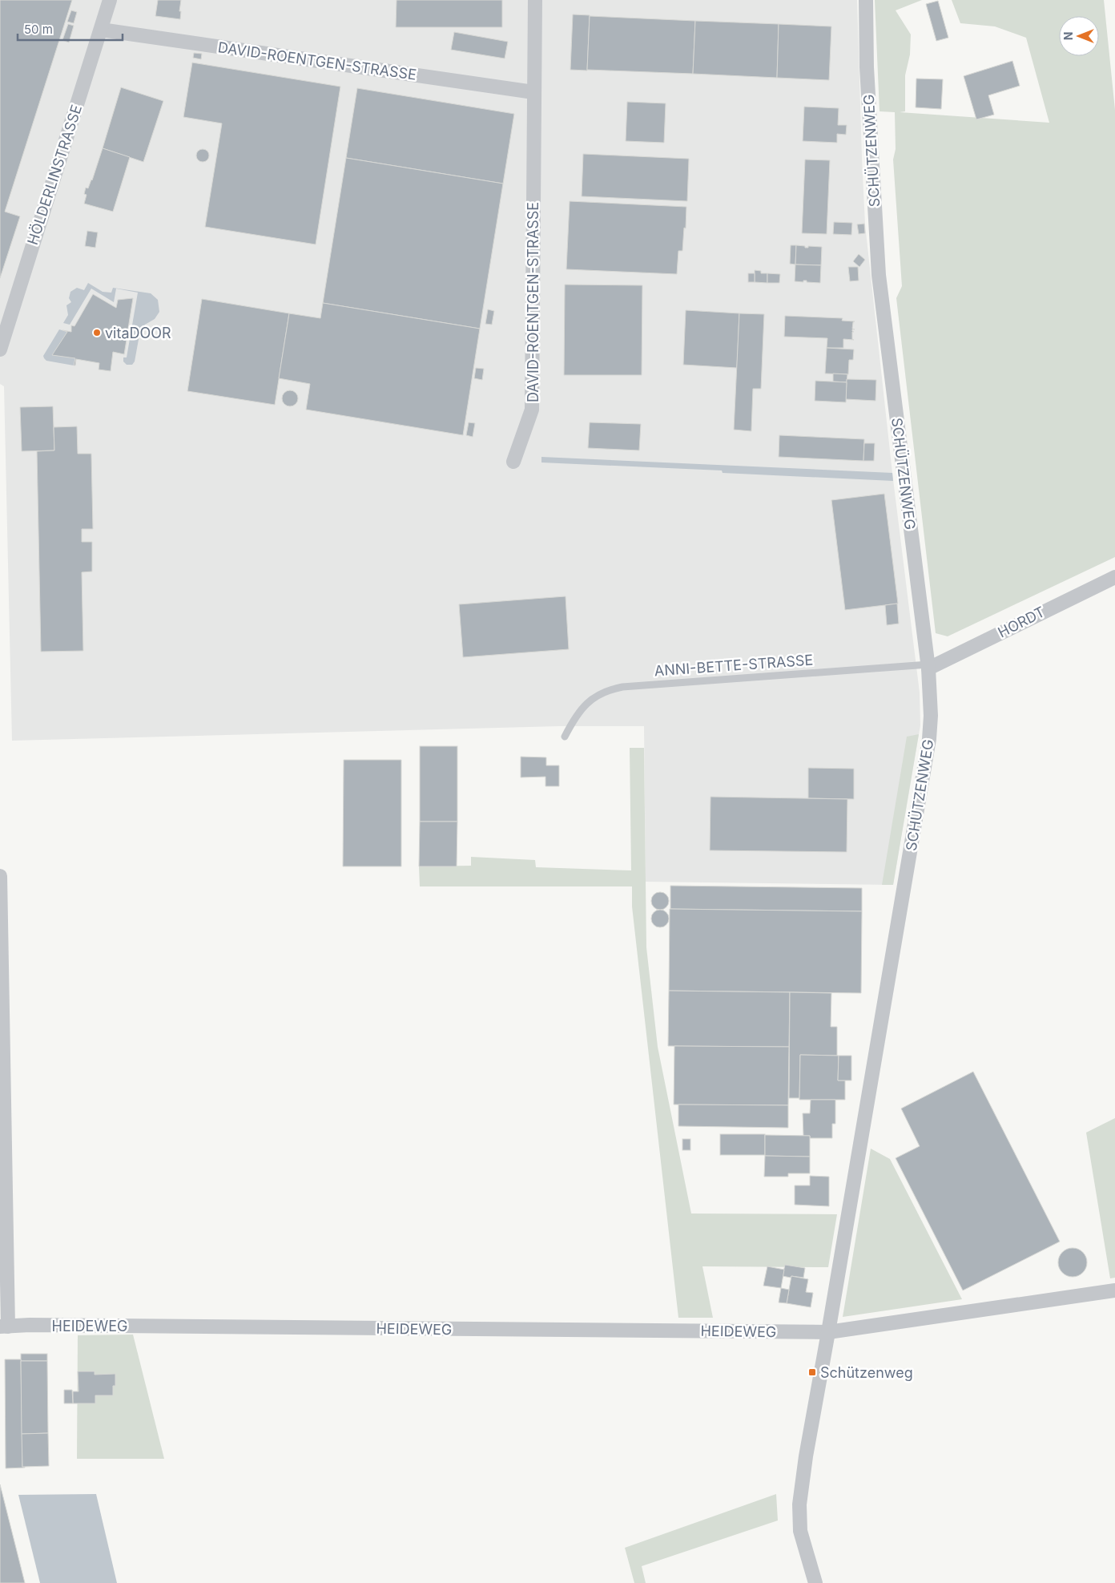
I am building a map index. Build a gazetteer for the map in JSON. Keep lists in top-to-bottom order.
{
  "streets": {
    "street": [
      "DAVID-ROENTGEN-STRASSE",
      "SCHÜTZENWEG",
      "HÖLDERLINSTRASSE",
      "HORDT",
      "HEIDEWEG"
    ],
    "lane": ["ANNI-BETTE-STRASSE"]
  },
  "crossings": [
    ["DAVID-ROENTGEN-STRASSE", "HÖLDERLINSTRASSE"],
    ["SCHÜTZENWEG", "HORDT"],
    ["SCHÜTZENWEG", "ANNI-BETTE-STRASSE"],
    ["SCHÜTZENWEG", "HEIDEWEG"],
    ["HORDT", "ANNI-BETTE-STRASSE"]
  ],
  "places": {
    "other": ["vitaDOOR"],
    "transit": ["Schützenweg"]
  },
  "scale_bar": "50 m",
  "north": "left"
}
